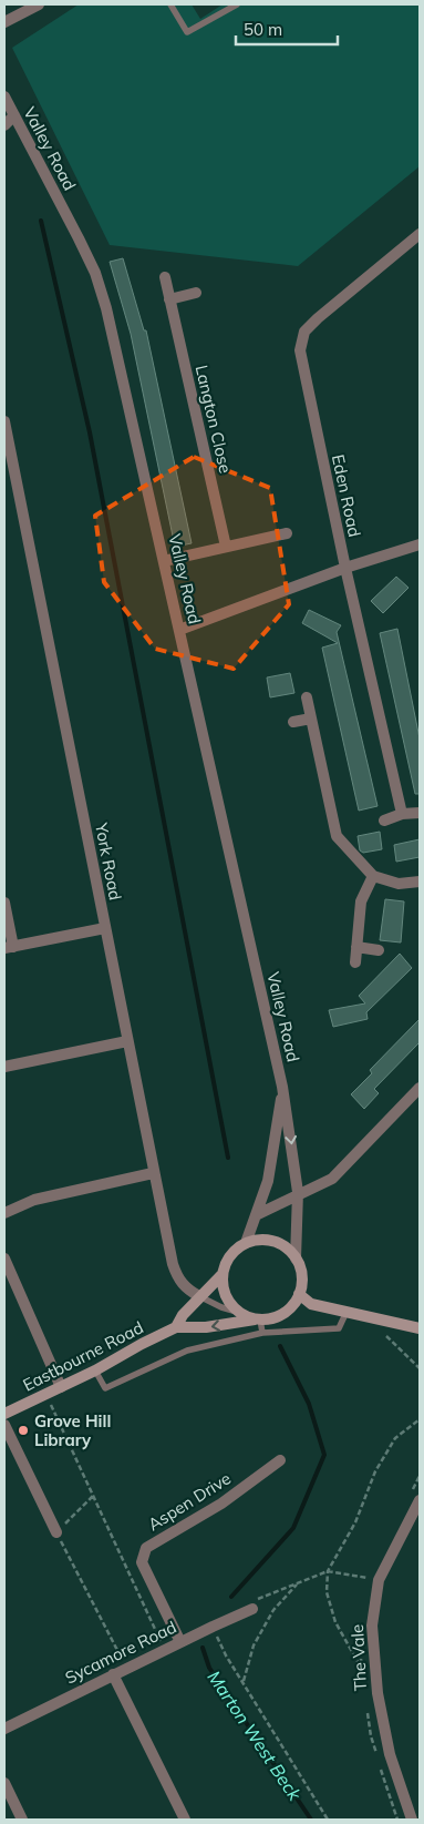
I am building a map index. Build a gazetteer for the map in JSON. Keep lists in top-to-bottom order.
{
  "streets": {
    "street": [
      "Valley Road",
      "Langton Close",
      "Eden Road",
      "York Road",
      "Eastbourne Road",
      "Aspen Drive",
      "Sycamore Road",
      "The Vale"
    ]
  },
  "crossings": [
    ["Aspen Drive", "Sycamore Road"]
  ],
  "water": ["Marton West Beck"],
  "places": ["Grove Hill Library"],
  "scale_bar": "50 m"
}
